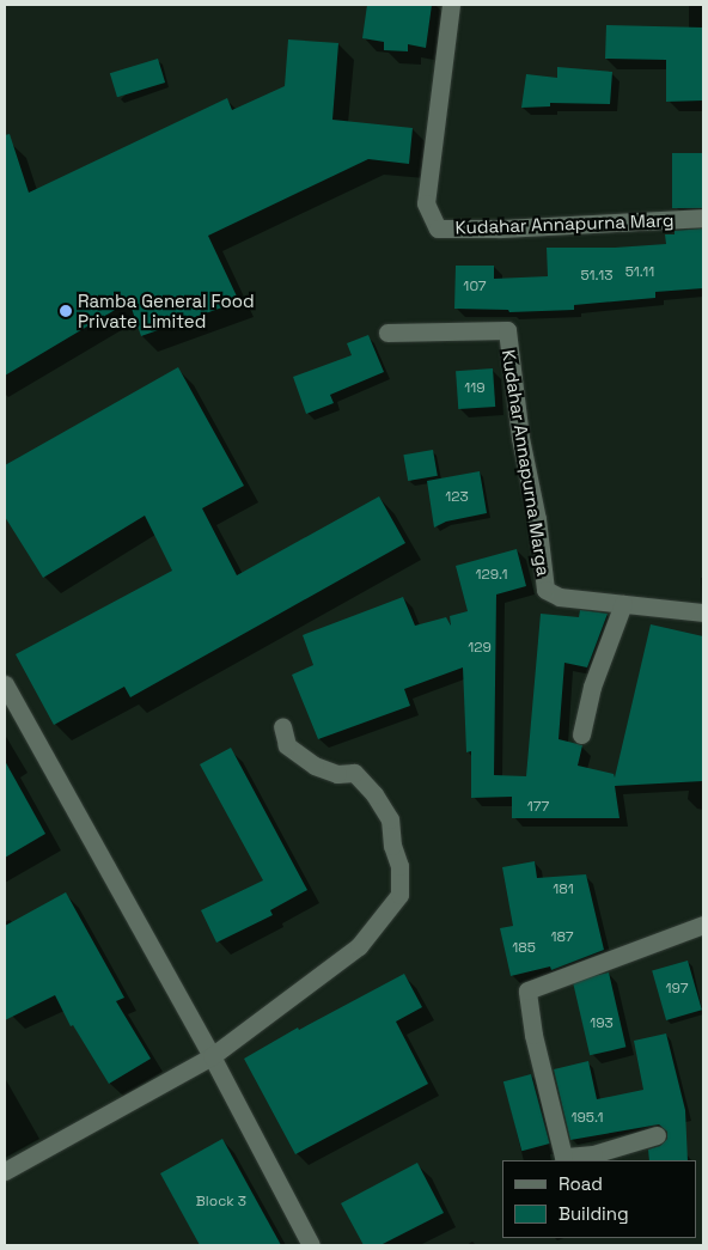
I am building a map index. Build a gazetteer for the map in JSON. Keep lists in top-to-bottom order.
{
  "streets": {
    "street": ["Kudahar Annapurna Marg", "Kudahar Annapurna Marga"]
  },
  "places": ["Ramba General Food Private Limited"],
  "house_numbers": [
    "51.11",
    "51.13",
    "107",
    "119",
    "123",
    "129.1",
    "129",
    "177",
    "181",
    "187",
    "185",
    "197",
    "193",
    "195.1",
    "Block 3"
  ],
  "legend": ["Road", "Building"]
}
